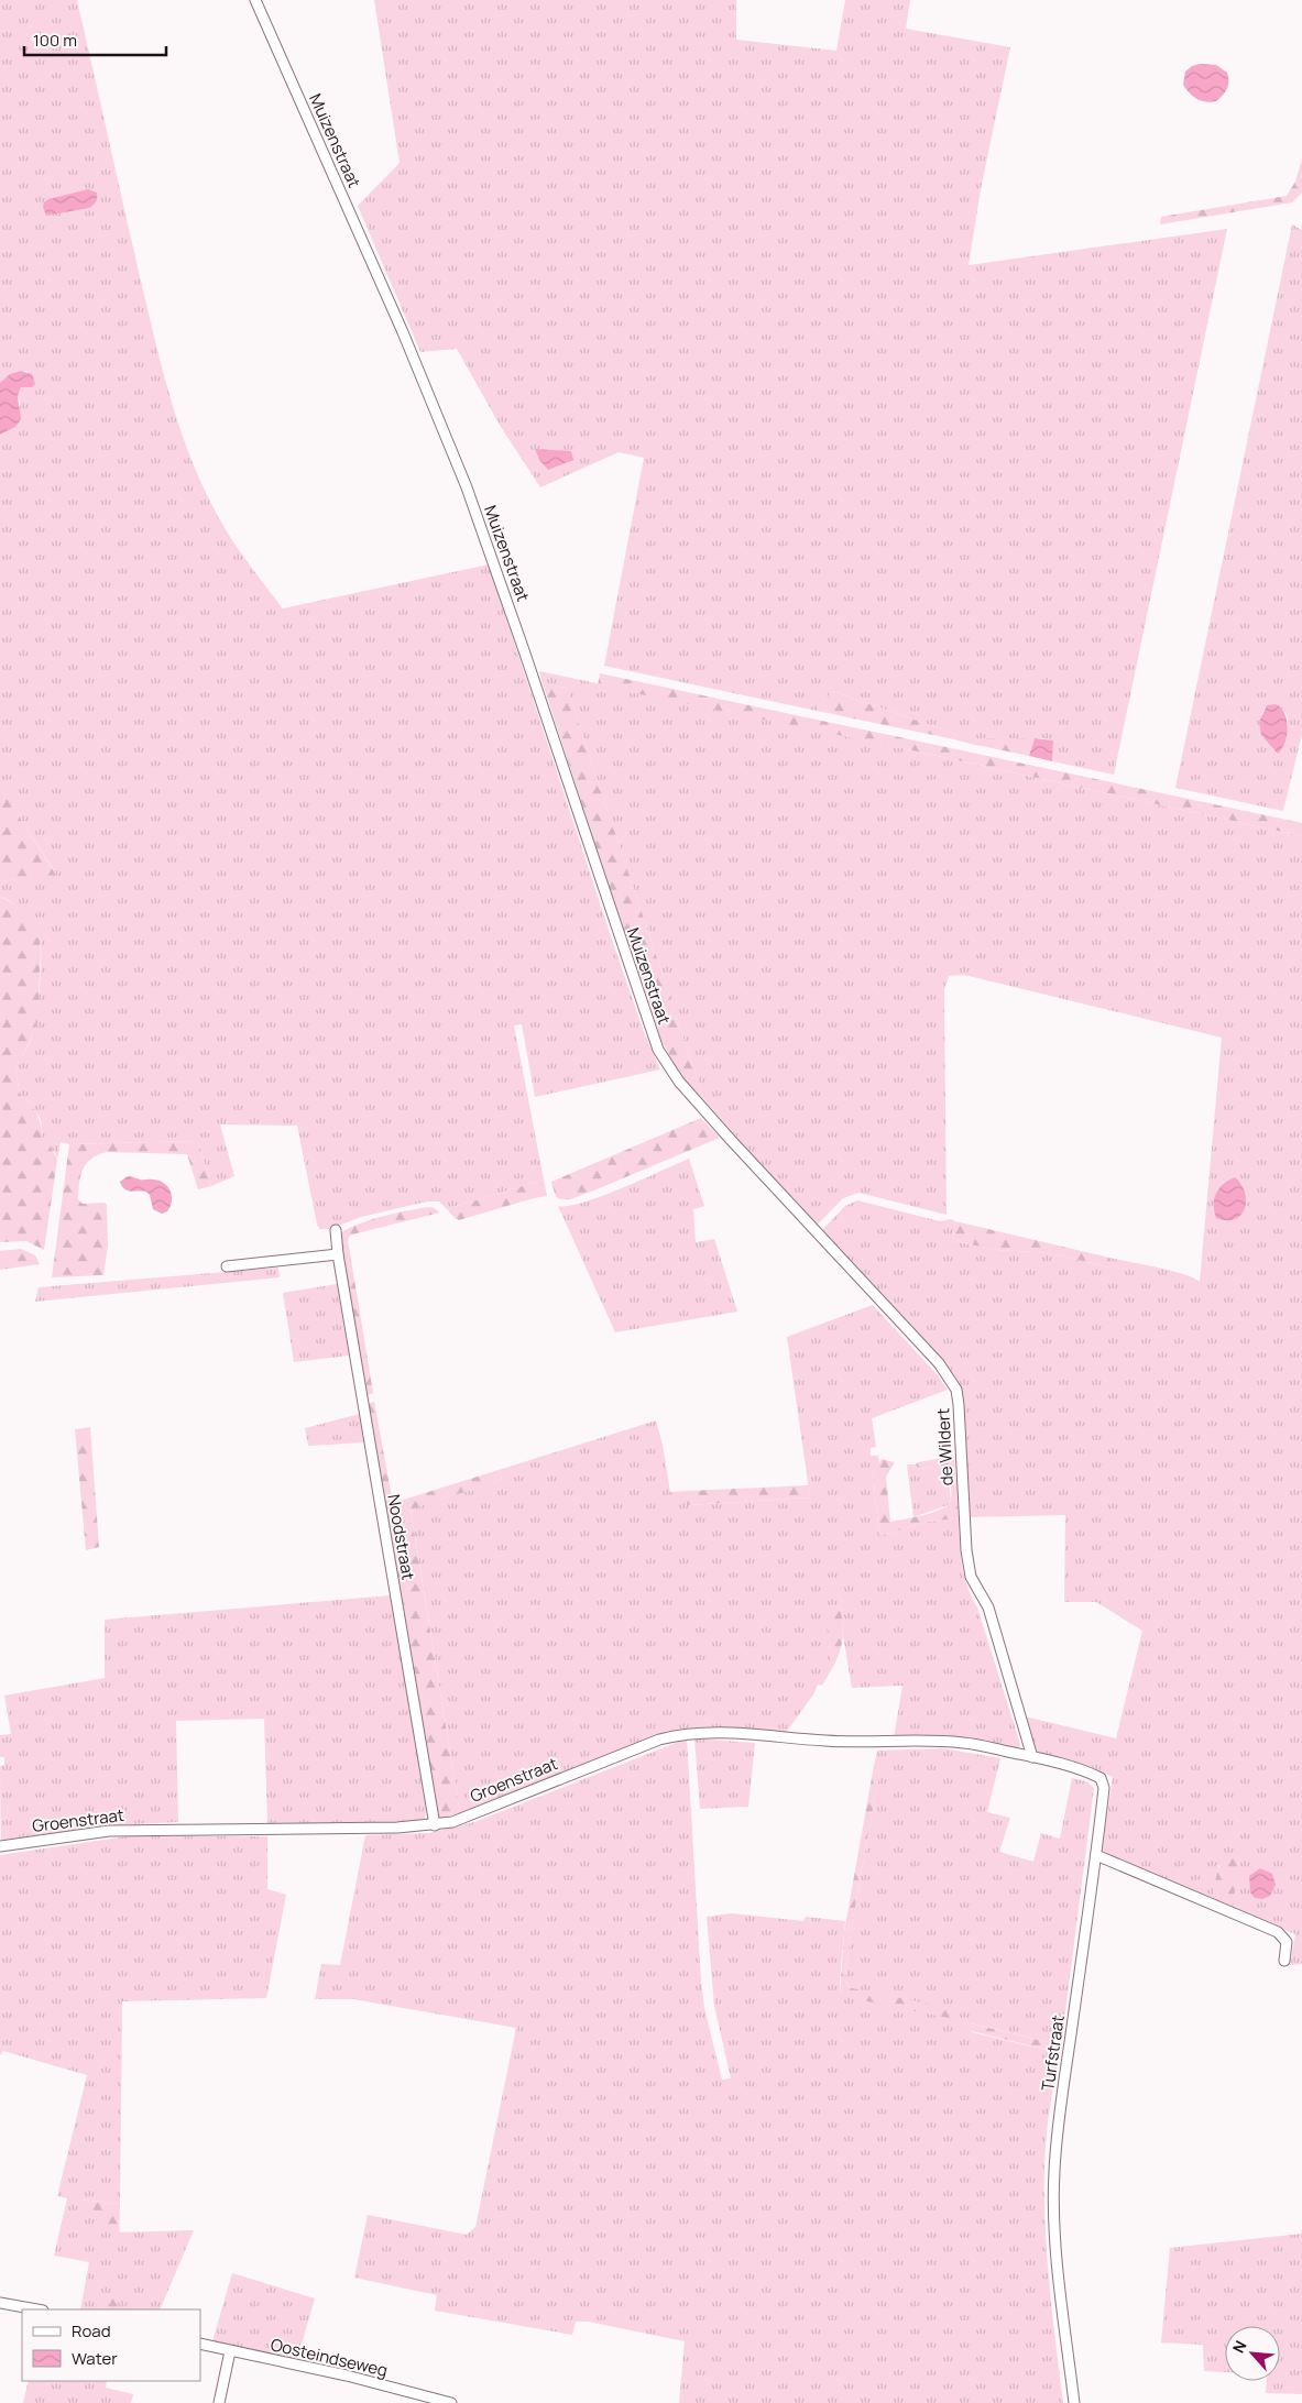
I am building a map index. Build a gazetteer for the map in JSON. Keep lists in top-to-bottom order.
{
  "streets": {
    "street": [
      "Muizenstraat",
      "de Wildert",
      "Noodstraat",
      "Groenstraat",
      "Turfstraat",
      "Oosteindseweg"
    ]
  },
  "crossings": [
    ["Muizenstraat", "de Wildert"],
    ["de Wildert", "Groenstraat"],
    ["de Wildert", "Turfstraat"],
    ["Noodstraat", "Groenstraat"],
    ["Groenstraat", "Turfstraat"]
  ],
  "legend": ["Road", "Water"],
  "scale_bar": "100 m",
  "north": "top left"
}
